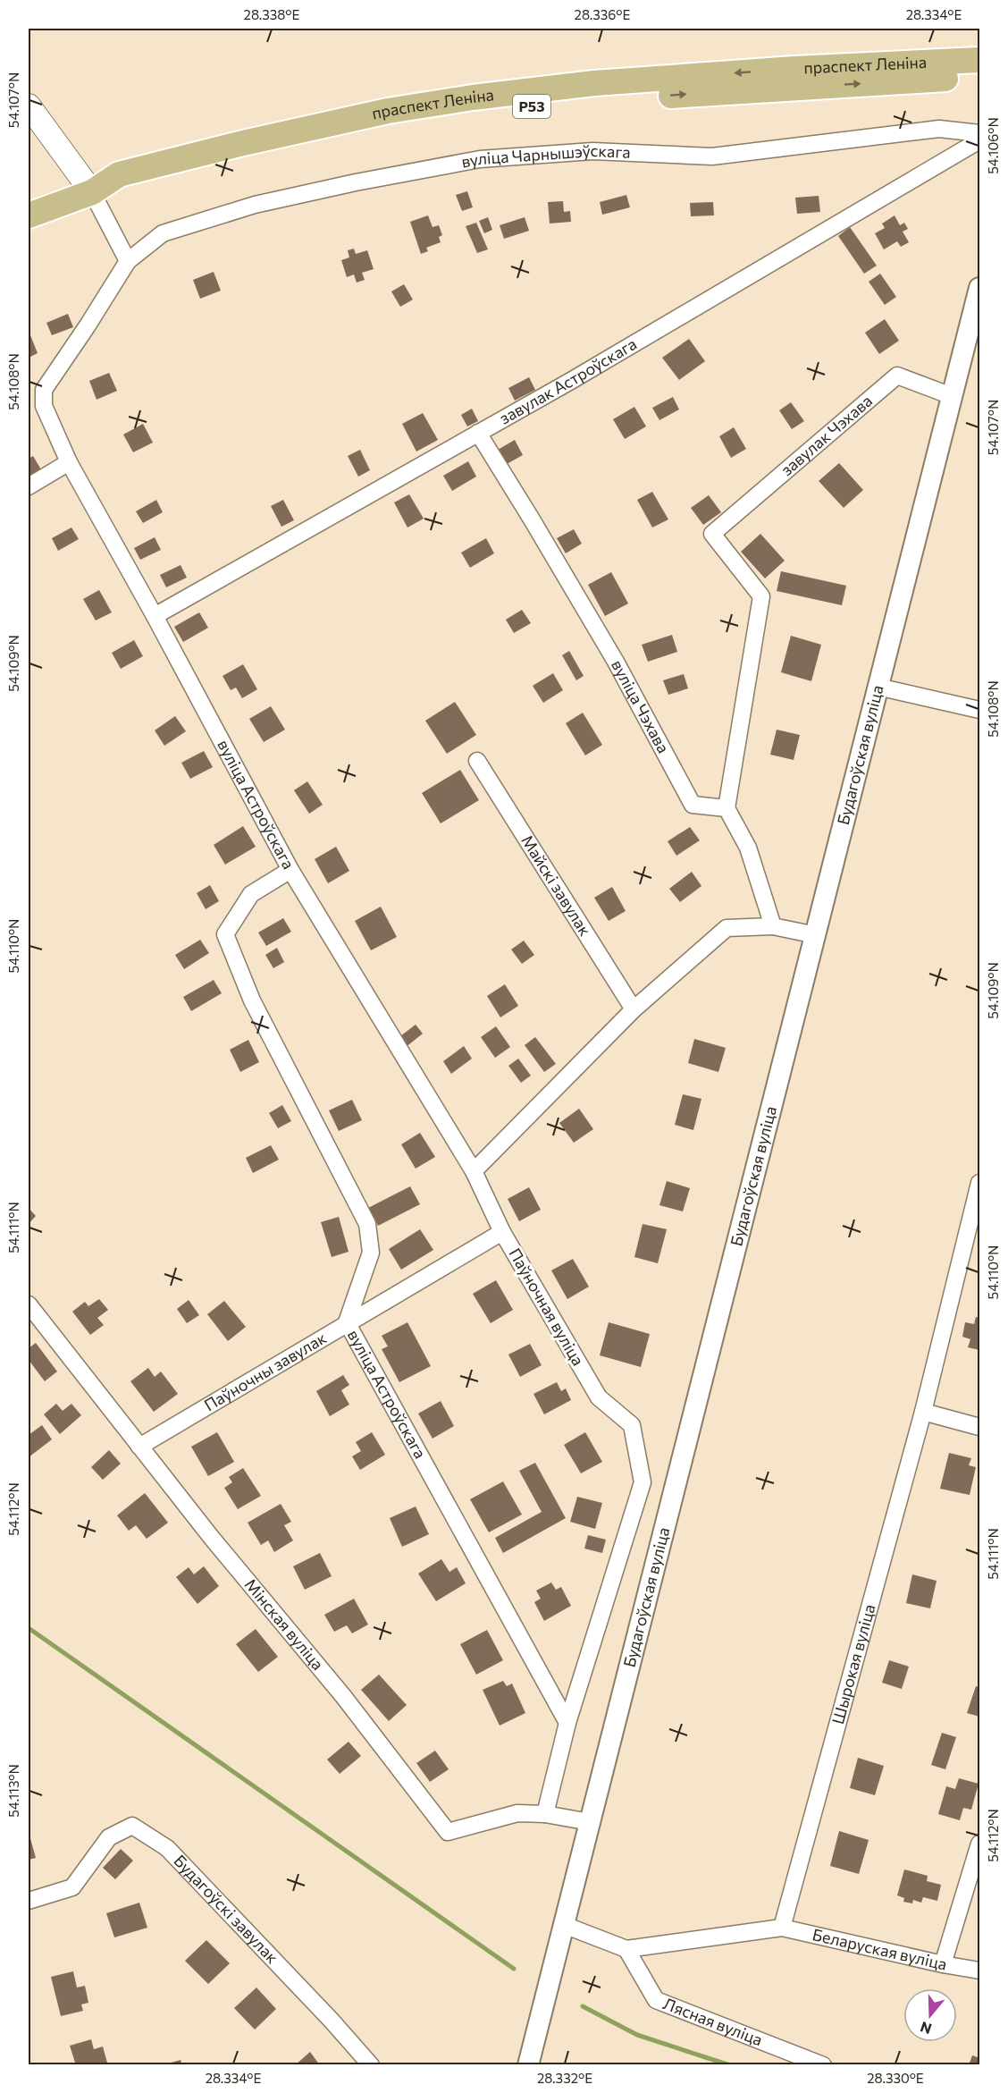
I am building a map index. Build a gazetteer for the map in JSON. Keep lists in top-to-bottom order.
{
  "streets": {
    "main road": ["праспект Леніна", "Р53"],
    "street": [
      "вуліца Чарнышэўскага",
      "завулак Астроўскага",
      "завулак Чэхава",
      "вуліца Чэхава",
      "Будагоўская вуліца",
      "вуліца Астроўскага",
      "Майскі завулак",
      "Паўночная вуліца",
      "Паўночны завулак",
      "Мінская вуліца",
      "Шырокая вуліца",
      "Будагоўскі завулак",
      "Беларуская вуліца",
      "Лясная вуліца"
    ]
  },
  "crossings": [
    ["вуліца Чарнышэўскага", "вуліца Астроўскага"],
    ["завулак Астроўскага", "вуліца Чэхава"],
    ["завулак Астроўскага", "вуліца Астроўскага"],
    ["завулак Чэхава", "вуліца Чэхава"],
    ["завулак Чэхава", "Будагоўская вуліца"],
    ["Будагоўская вуліца", "Мінская вуліца"],
    ["вуліца Астроўскага", "Паўночная вуліца"],
    ["вуліца Астроўскага", "Паўночны завулак"],
    ["Паўночная вуліца", "Паўночны завулак"],
    ["Паўночная вуліца", "Мінская вуліца"],
    ["Паўночны завулак", "Мінская вуліца"],
    ["Шырокая вуліца", "Беларуская вуліца"]
  ],
  "north": "bottom",
  "coordinates": [
    "28.338°E",
    "28.336°E",
    "28.334°E",
    "54.107°N",
    "54.106°N",
    "54.108°N",
    "54.109°N",
    "54.110°N",
    "54.111°N",
    "54.112°N",
    "54.113°N",
    "28.332°E",
    "28.330°E"
  ]
}
